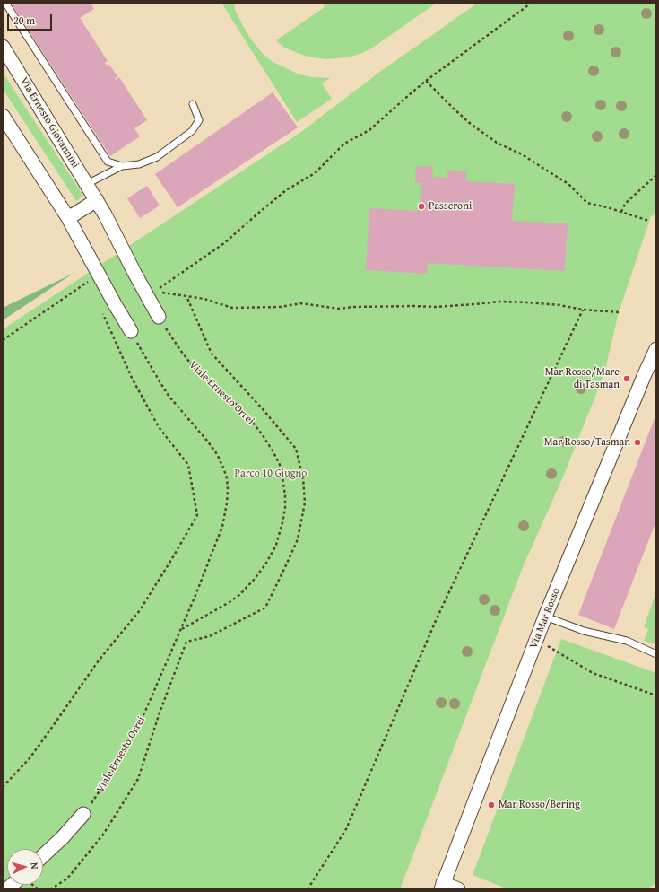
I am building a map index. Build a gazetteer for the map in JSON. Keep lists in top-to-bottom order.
{
  "streets": {
    "street": ["Via Ernesto Giovannini", "Via Mar Rosso"],
    "path": ["Viale Ernesto Orrei"]
  },
  "parks": ["Parco 10 Giugno"],
  "places": [
    "Passeroni",
    "Mar Rosso/Mare di Tasman",
    "Mar Rosso/Tasman",
    "Mar Rosso/Bering"
  ],
  "scale_bar": "20 m",
  "north": "right"
}
